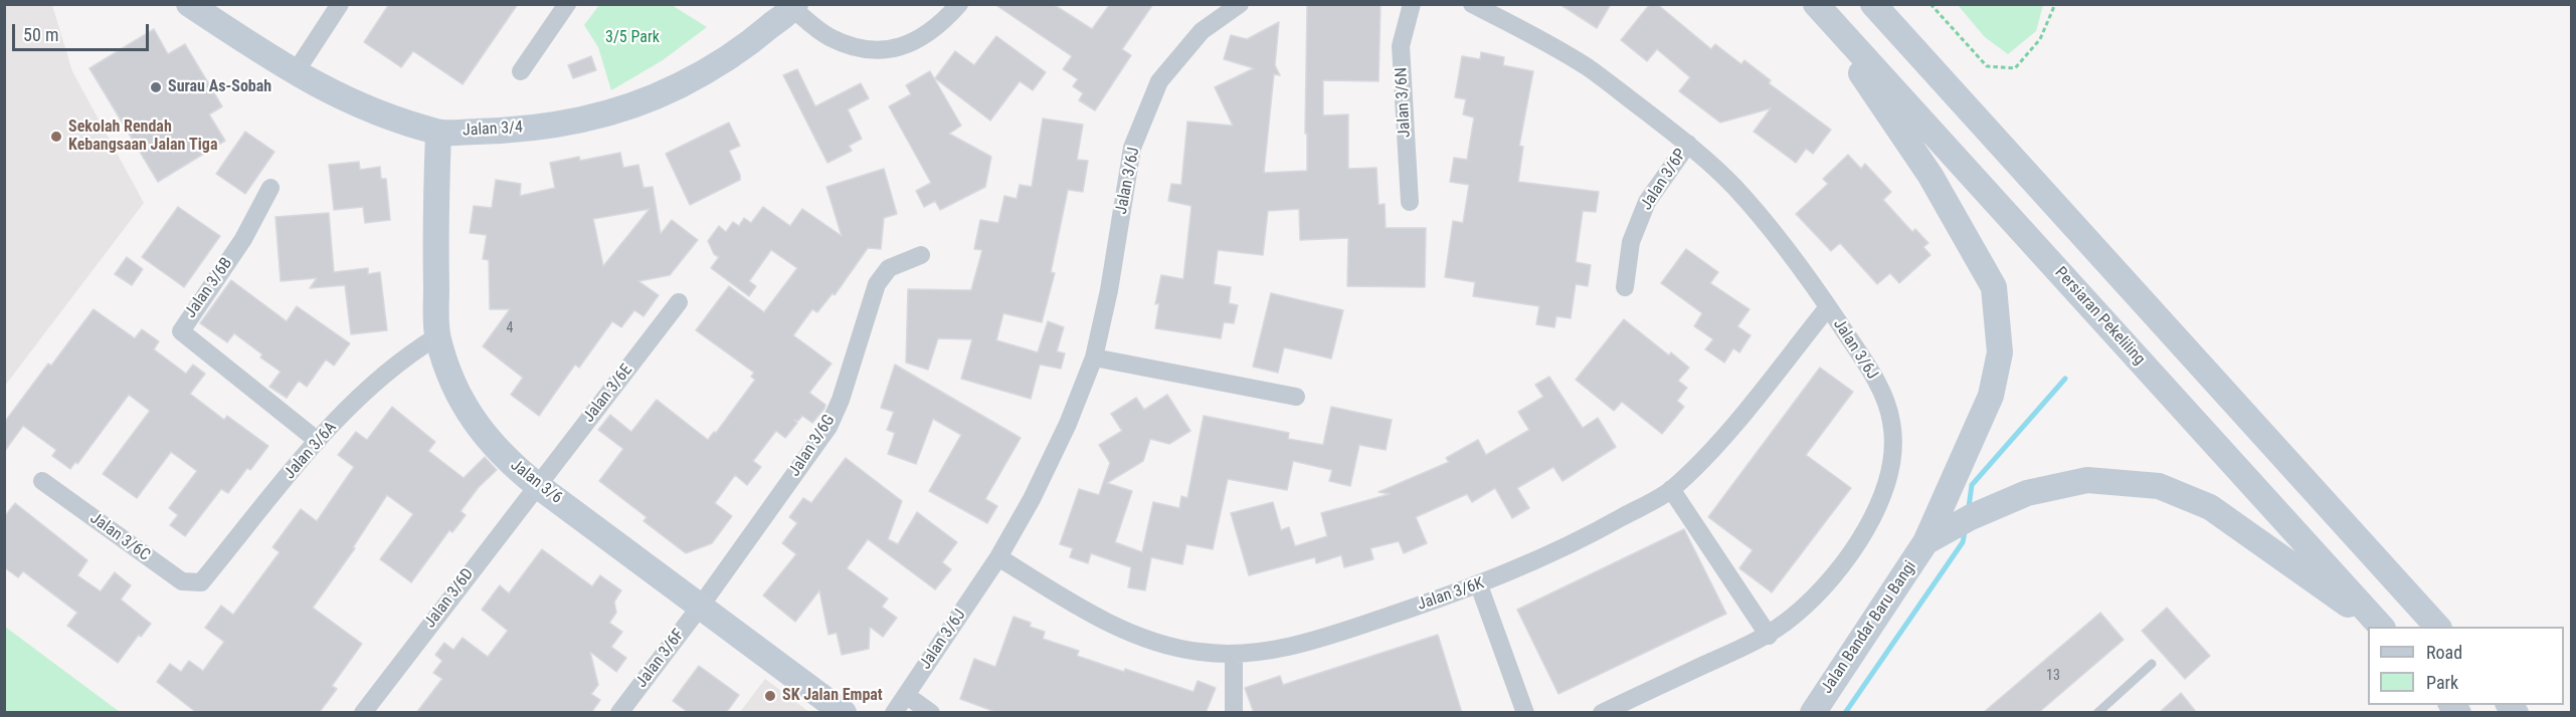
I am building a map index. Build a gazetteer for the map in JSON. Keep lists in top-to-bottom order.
{
  "streets": {
    "street": [
      "Jalan 3/6N",
      "Jalan 3/4",
      "Jalan 3/6P",
      "Jalan 3/6J",
      "Jalan 3/6B",
      "Persiaran Pekeliling",
      "Jalan 3/6E",
      "Jalan 3/6G",
      "Jalan 3/6A",
      "Jalan 3/6",
      "Jalan 3/6C",
      "Jalan 3/6K",
      "Jalan 3/6D",
      "Jalan Bandar Baru Bangi",
      "Jalan 3/6F"
    ]
  },
  "crossings": [
    ["Jalan 3/4", "Jalan 3/6"],
    ["Jalan 3/6P", "Jalan 3/6J"],
    ["Jalan 3/6J", "Jalan 3/6K"],
    ["Jalan 3/6B", "Jalan 3/6A"],
    ["Persiaran Pekeliling", "Jalan Bandar Baru Bangi"],
    ["Jalan 3/6E", "Jalan 3/6"],
    ["Jalan 3/6E", "Jalan 3/6D"],
    ["Jalan 3/6G", "Jalan 3/6"],
    ["Jalan 3/6G", "Jalan 3/6F"],
    ["Jalan 3/6A", "Jalan 3/6"],
    ["Jalan 3/6A", "Jalan 3/6C"],
    ["Jalan 3/6", "Jalan 3/6D"],
    ["Jalan 3/6", "Jalan 3/6F"]
  ],
  "parks": ["3/5 Park"],
  "places": ["Surau As-Sobah", "Sekolah Rendah Kebangsaan Jalan Tiga", "SK Jalan Empat"],
  "house_numbers": ["4", "13"],
  "legend": ["Road", "Park"],
  "scale_bar": "50 m"
}
